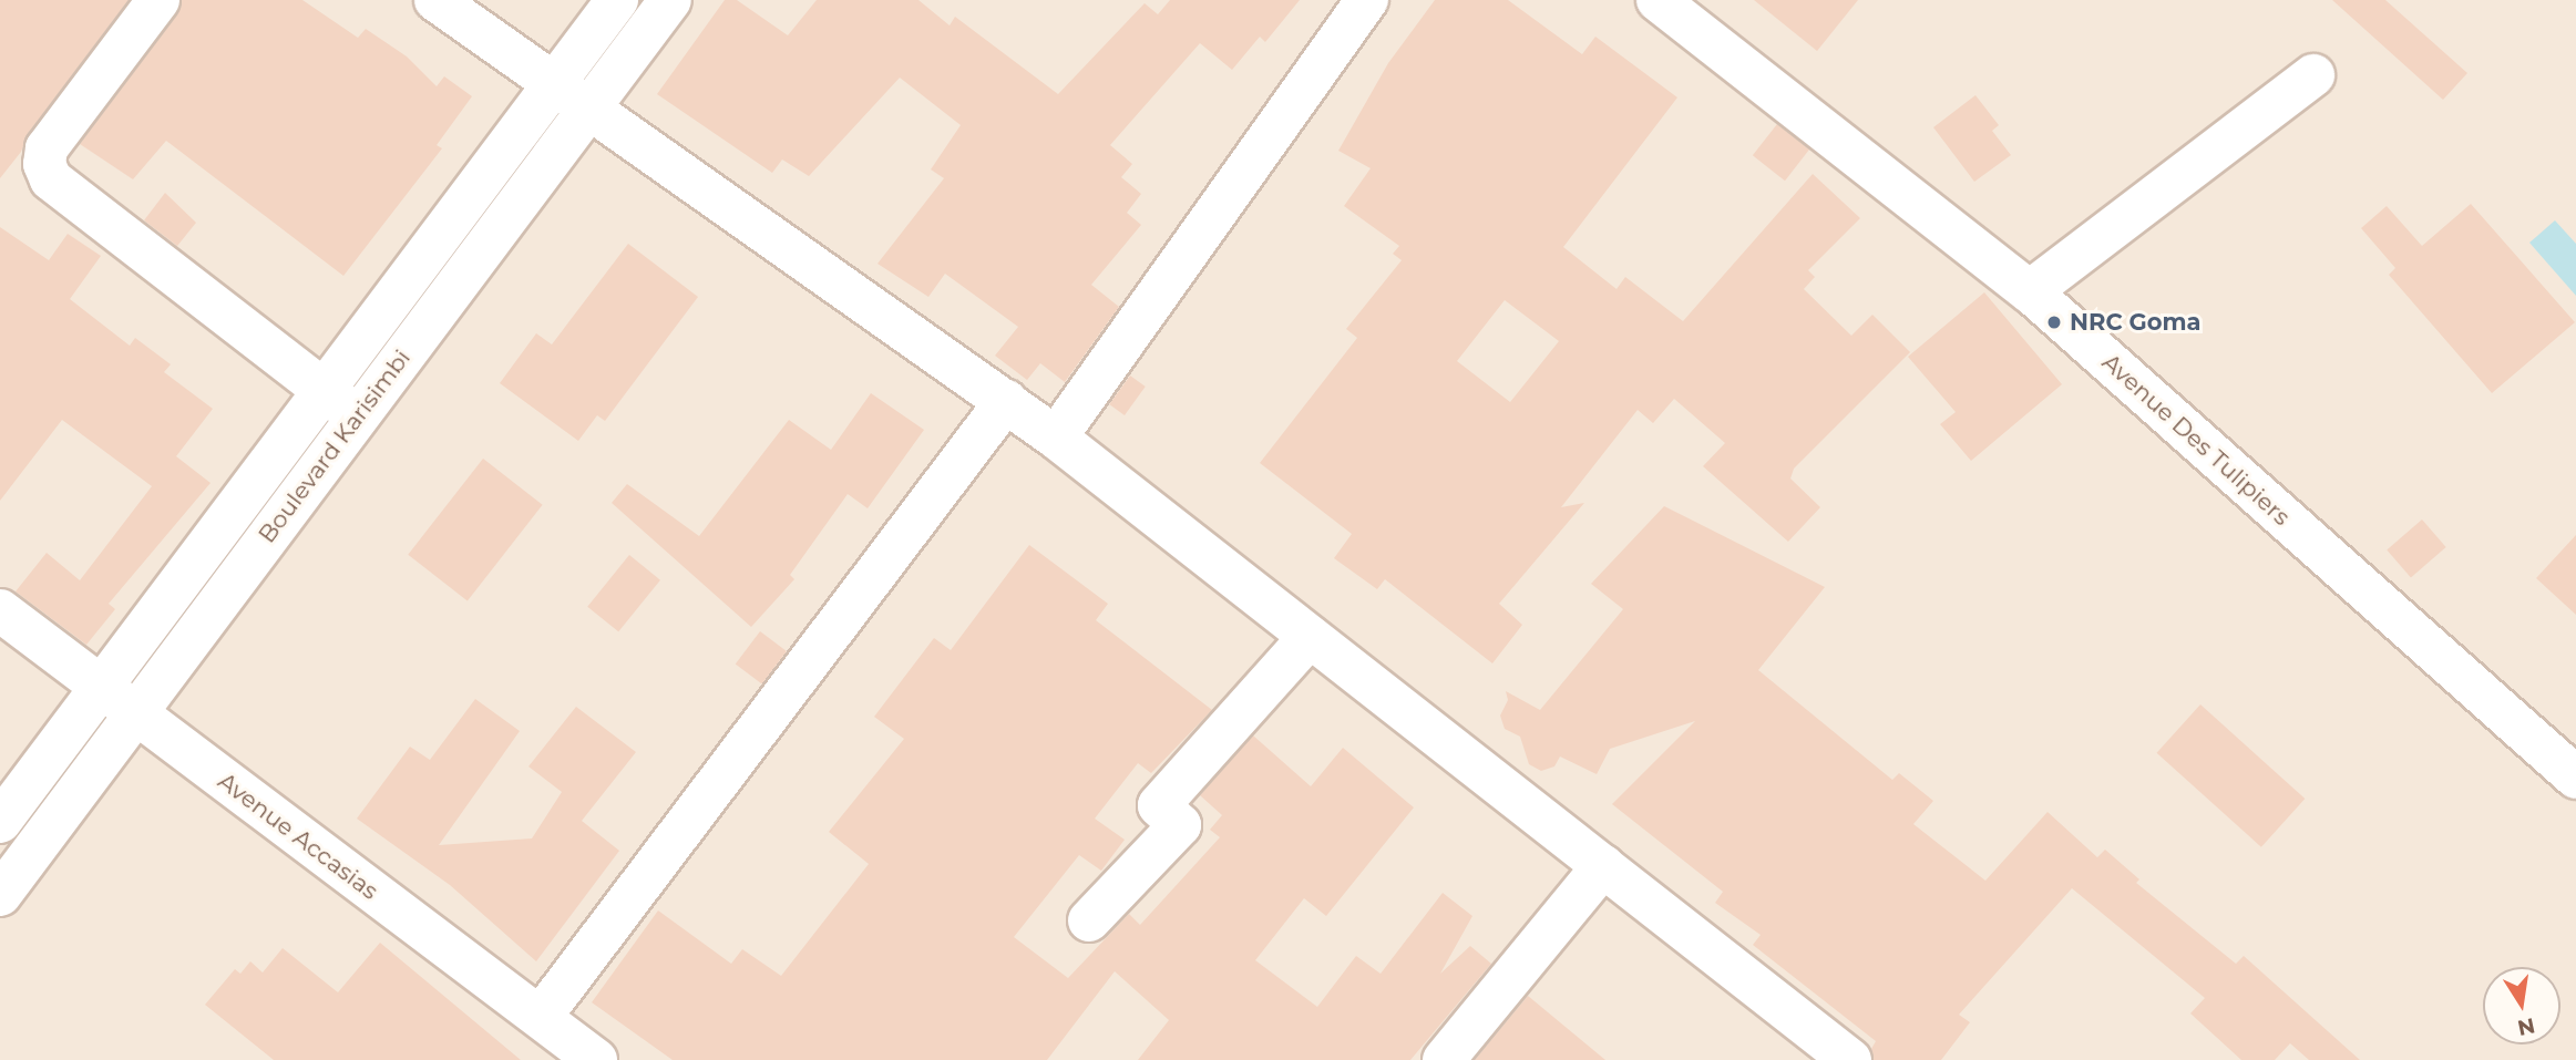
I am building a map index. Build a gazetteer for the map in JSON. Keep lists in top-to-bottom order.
{
  "streets": {
    "street": ["Avenue Des Tulipiers", "Boulevard Karisimbi", "Avenue Accasias"]
  },
  "crossings": [
    ["Boulevard Karisimbi", "Avenue Accasias"]
  ],
  "places": ["NRC Goma"],
  "north": "bottom"
}
